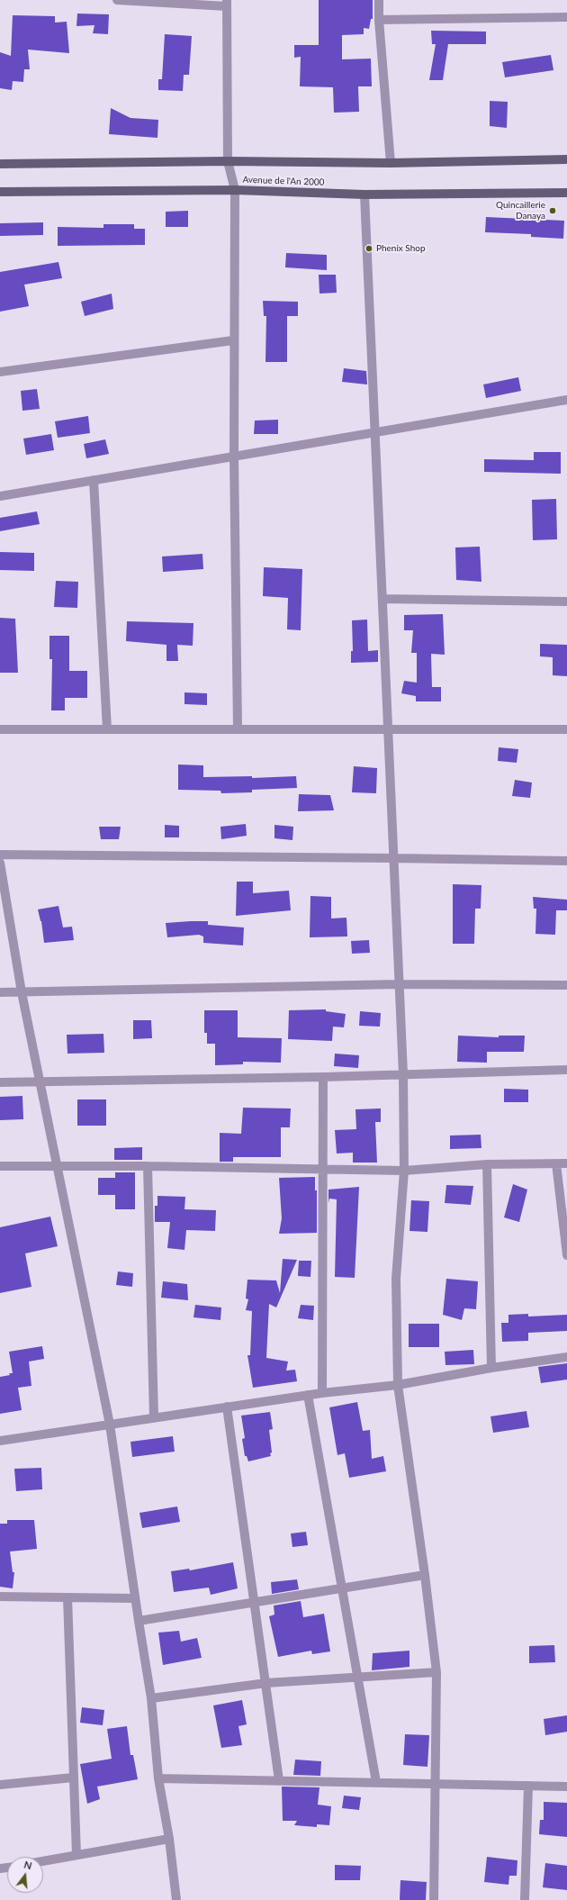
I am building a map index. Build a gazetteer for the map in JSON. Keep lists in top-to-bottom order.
{
  "streets": {
    "main road": ["Avenue de l'An 2000"]
  },
  "places": ["Quincaillerie Danaya", "Phenix Shop"],
  "north": "top"
}
